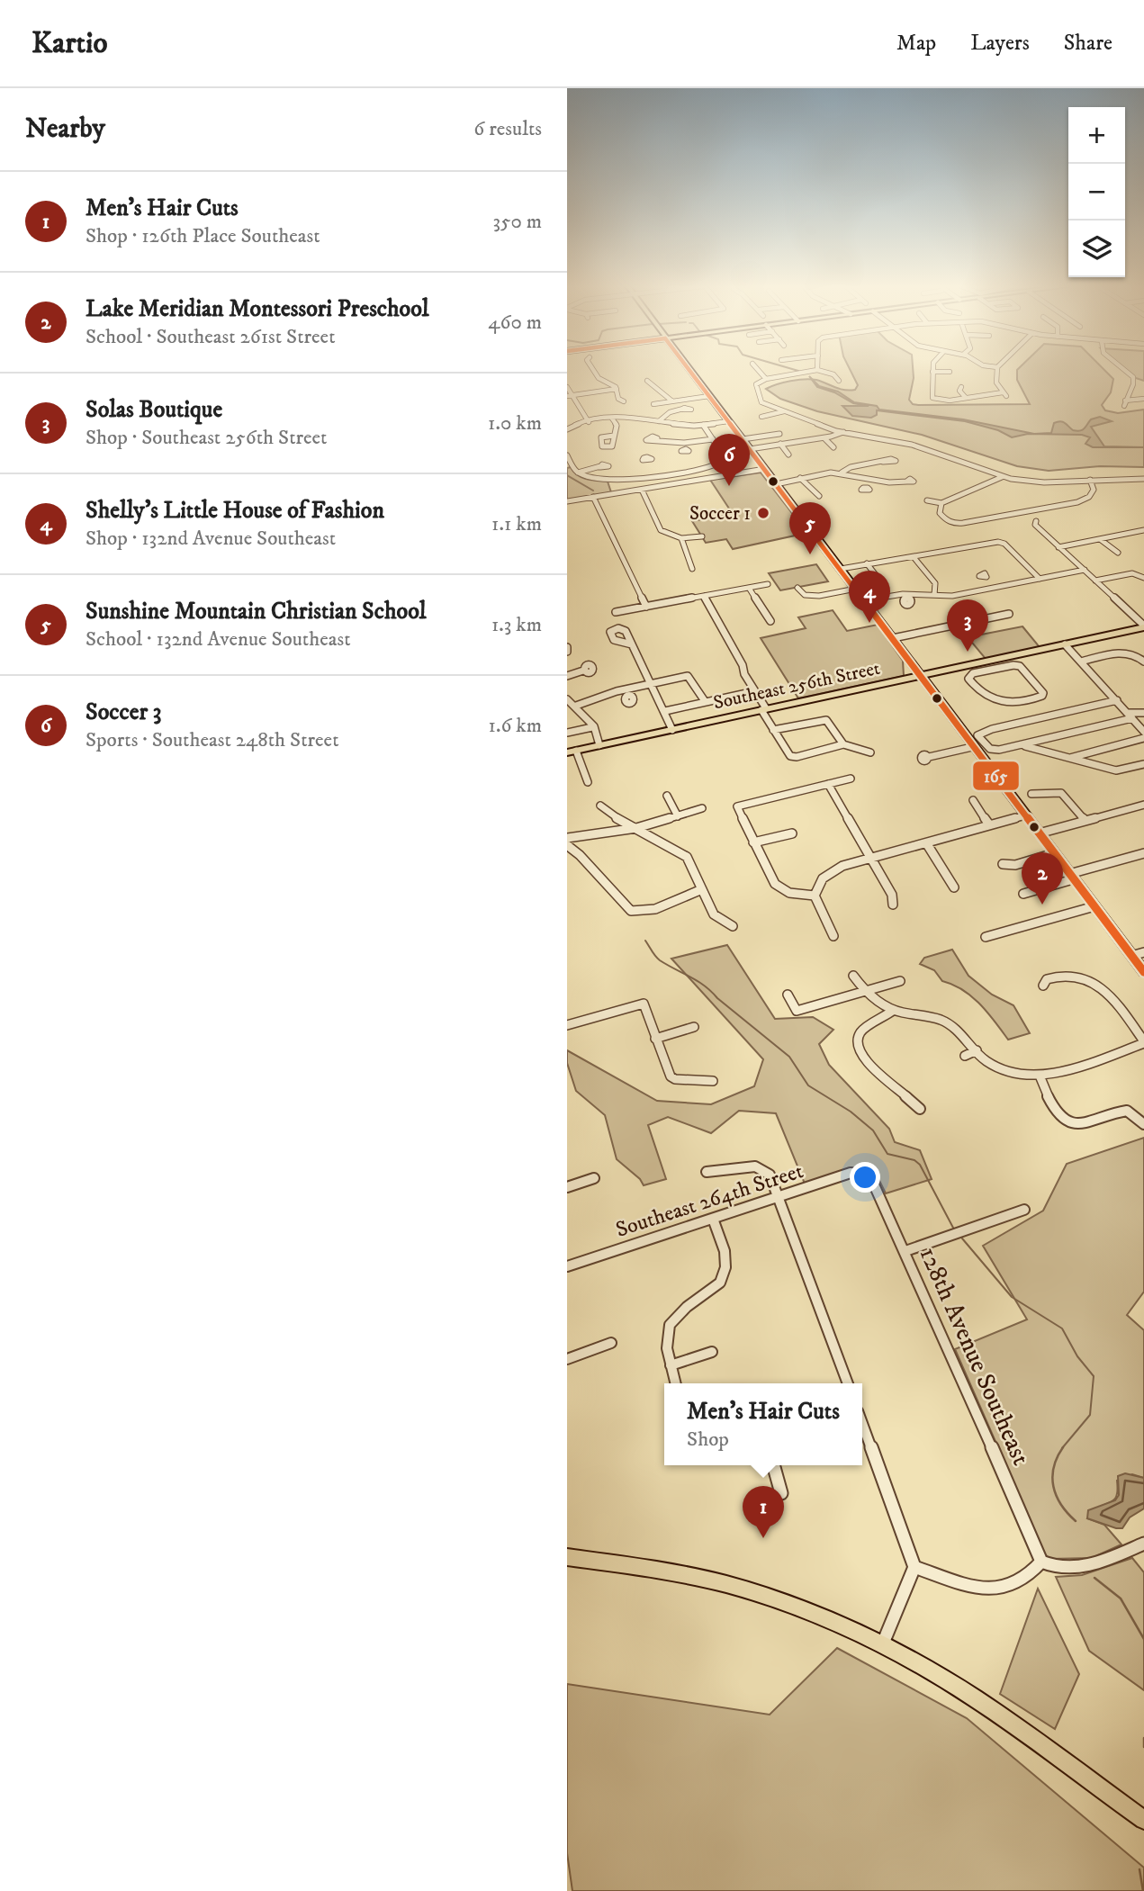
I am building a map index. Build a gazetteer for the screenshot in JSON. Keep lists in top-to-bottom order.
{
  "streets": {
    "main road": ["Southeast 256th Street"],
    "street": ["Southeast 264th Street", "128th Avenue Southeast"]
  },
  "crossings": [
    ["Southeast 264th Street", "128th Avenue Southeast"]
  ],
  "places": ["Soccer 1"],
  "lines": ["transit line 165"],
  "page": {
    "header": "Kartio",
    "nav": ["Map", "Layers", "Share"],
    "heading": ["Nearby", "6 results"],
    "map_buttons": ["+", "−"],
    "list": [
      {
        "mark": "1",
        "name": "Men's Hair Cuts",
        "note": "Shop · 126th Place Southeast",
        "value": "350 m"
      },
      {
        "mark": "2",
        "name": "Lake Meridian Montessori Preschool",
        "note": "School · Southeast 261st Street",
        "value": "460 m"
      },
      {
        "mark": "3",
        "name": "Solas Boutique",
        "note": "Shop · Southeast 256th Street",
        "value": "1.0 km"
      },
      {
        "mark": "4",
        "name": "Shelly's Little House of Fashion",
        "note": "Shop · 132nd Avenue Southeast",
        "value": "1.1 km"
      },
      {
        "mark": "5",
        "name": "Sunshine Mountain Christian School",
        "note": "School · 132nd Avenue Southeast",
        "value": "1.3 km"
      },
      {
        "mark": "6",
        "name": "Soccer 3",
        "note": "Sports · Southeast 248th Street",
        "value": "1.6 km"
      }
    ],
    "pins": [
      "6",
      "5",
      "4",
      "3",
      "2",
      "1"
    ],
    "popup": ["Men's Hair Cuts", "Shop"]
  }
}
